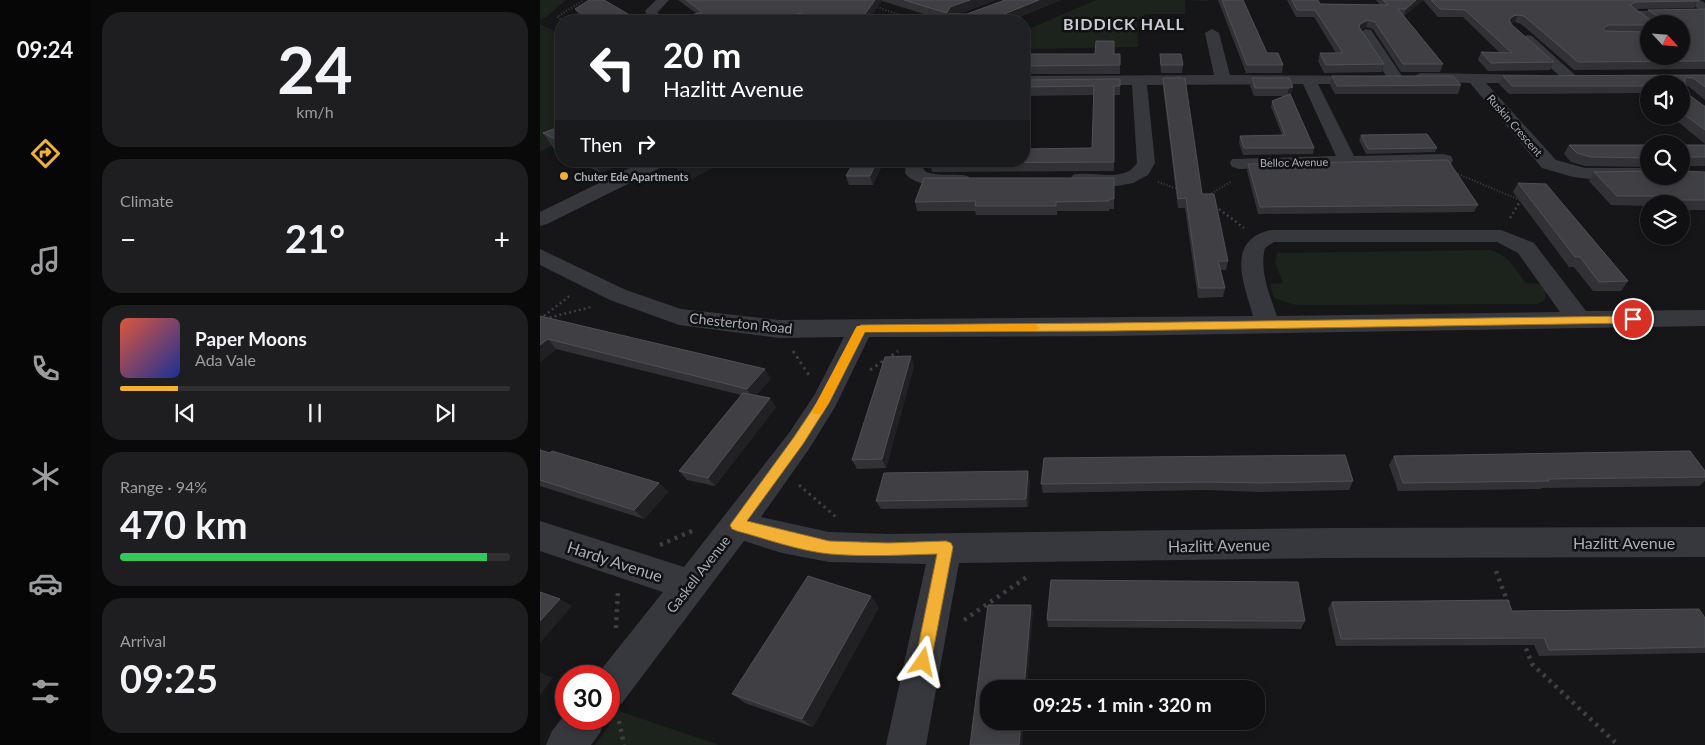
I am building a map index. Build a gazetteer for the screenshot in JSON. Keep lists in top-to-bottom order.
{
  "streets": {
    "street": [
      "Ruskin Crescent",
      "Belloc Avenue",
      "Chesterton Road",
      "Hazlitt Avenue",
      "Hardy Avenue",
      "Gaskell Avenue"
    ]
  },
  "crossings": [
    ["Chesterton Road", "Gaskell Avenue"],
    ["Hazlitt Avenue", "Gaskell Avenue"],
    ["Hardy Avenue", "Gaskell Avenue"]
  ],
  "districts": ["BIDDICK HALL"],
  "places": ["Chuter Ede Apartments"],
  "north": "bottom right",
  "page": {
    "tabs": "09:24",
    "tile": [
      ["24", "km/h"],
      "Climate",
      ["Range · 94%", "470 km"],
      ["Arrival", "09:25"]
    ],
    "turn": ["20 m", "Hazlitt Avenue"],
    "then": "Then",
    "heat": ["−", "21°", "+"],
    "song": ["Paper Moons", "Ada Vale"],
    "limit": "30",
    "trip": "09:25 · 1 min · 320 m"
  }
}
